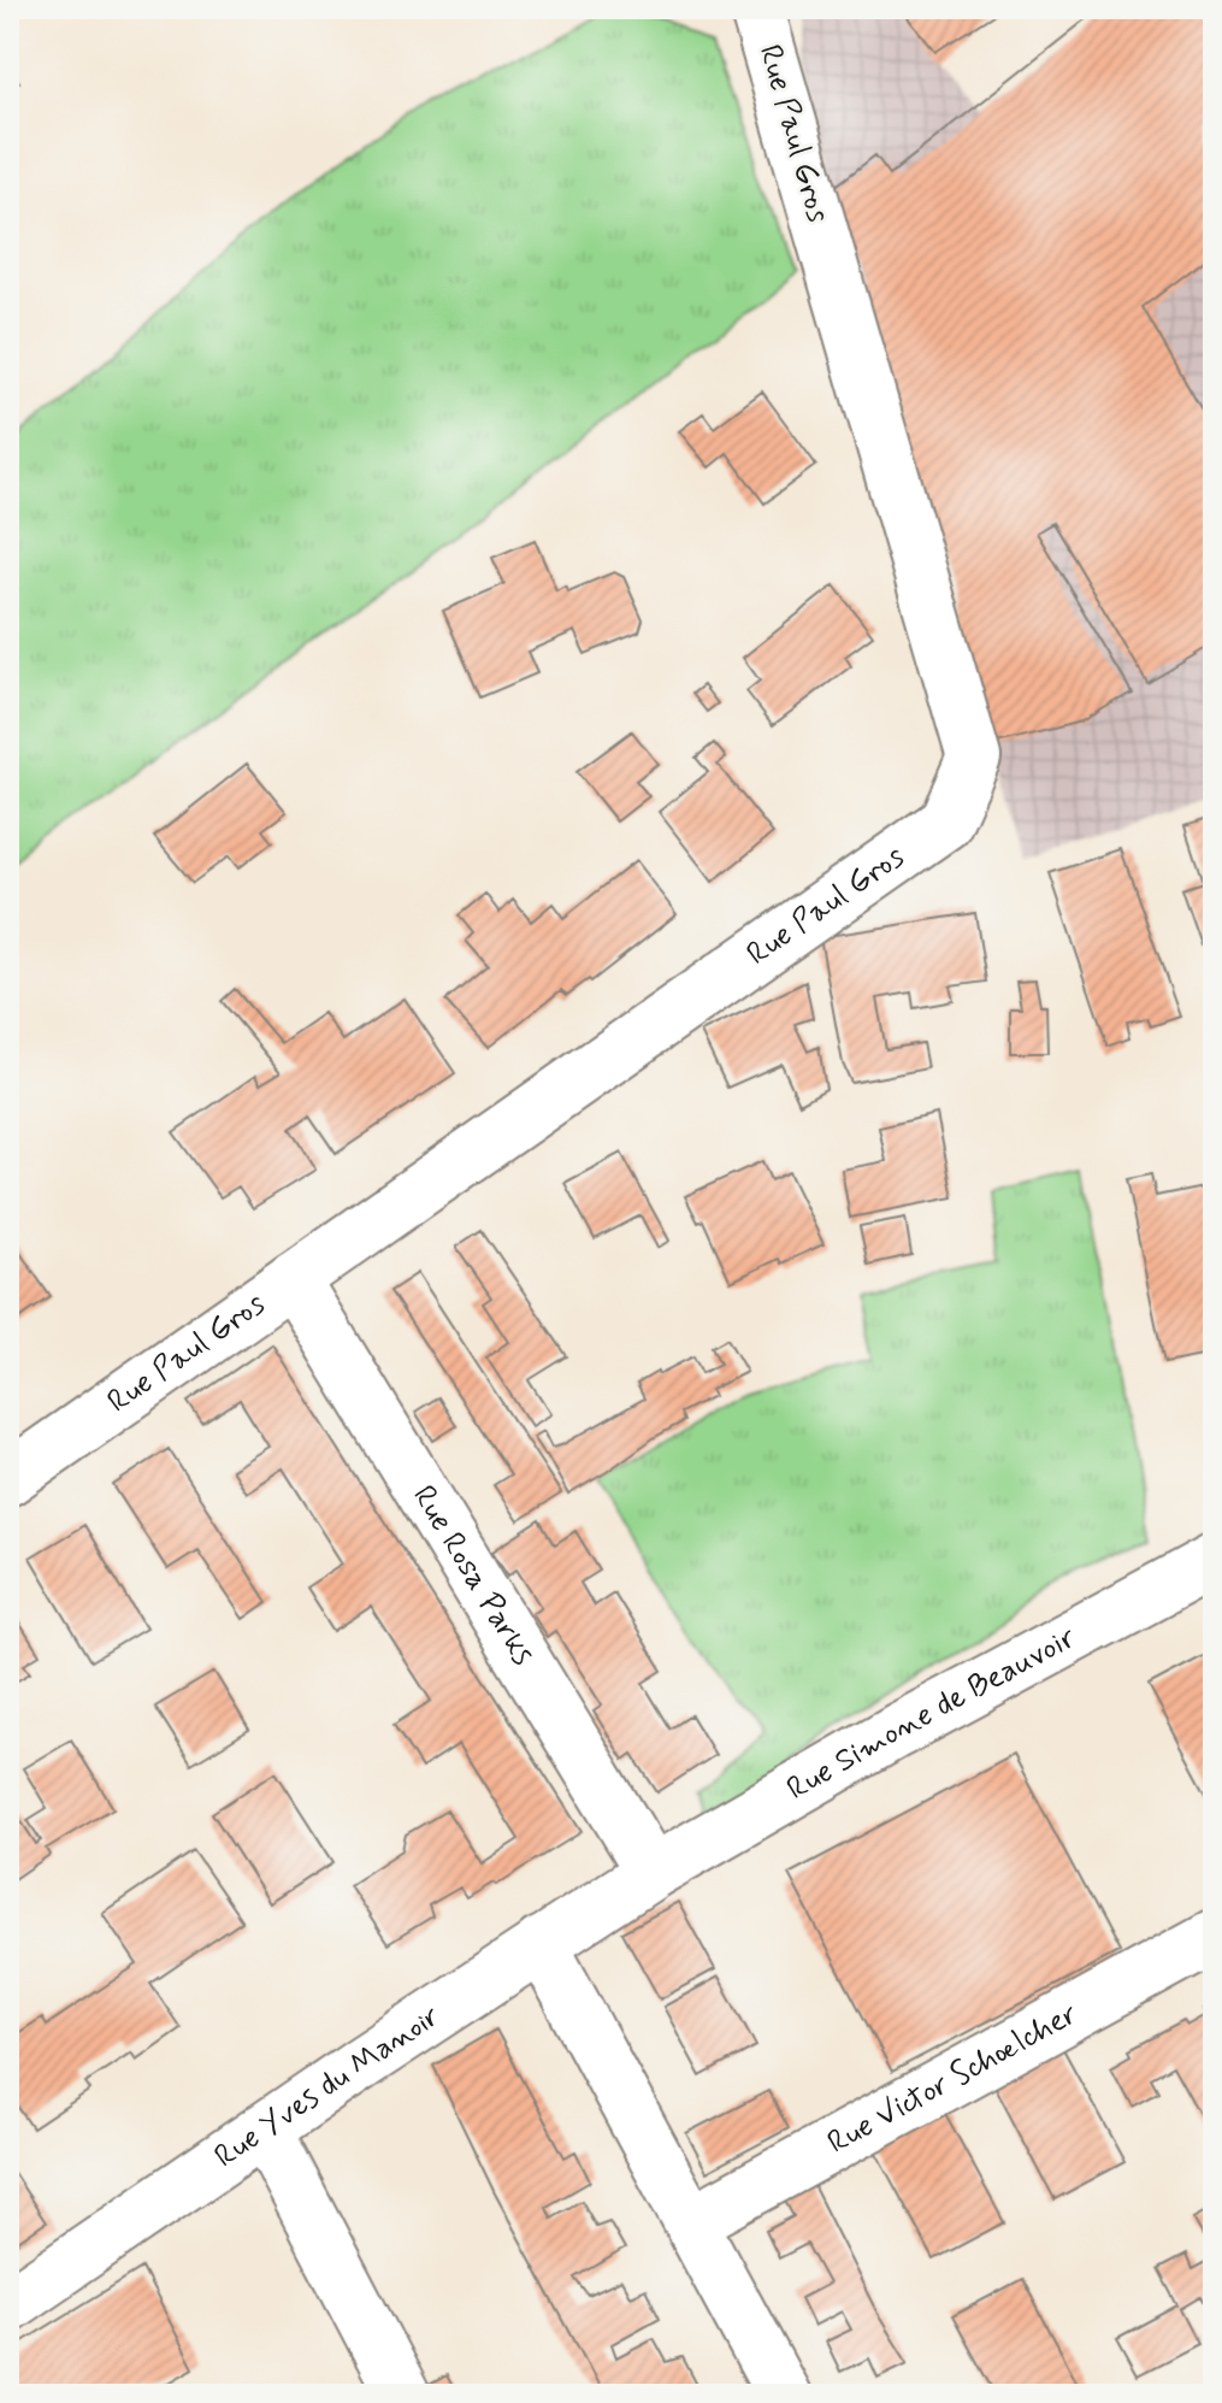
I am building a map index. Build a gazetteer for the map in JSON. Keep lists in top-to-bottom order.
{
  "streets": {
    "street": [
      "Rue Paul Gros",
      "Rue Rosa Parks",
      "Rue Simone de Beauvoir",
      "Rue Victor Schœlcher",
      "Rue Yves du Manoir"
    ]
  },
  "crossings": [
    ["Rue Paul Gros", "Rue Rosa Parks"],
    ["Rue Rosa Parks", "Rue Simone de Beauvoir"],
    ["Rue Rosa Parks", "Rue Yves du Manoir"],
    ["Rue Simone de Beauvoir", "Rue Yves du Manoir"]
  ]
}
